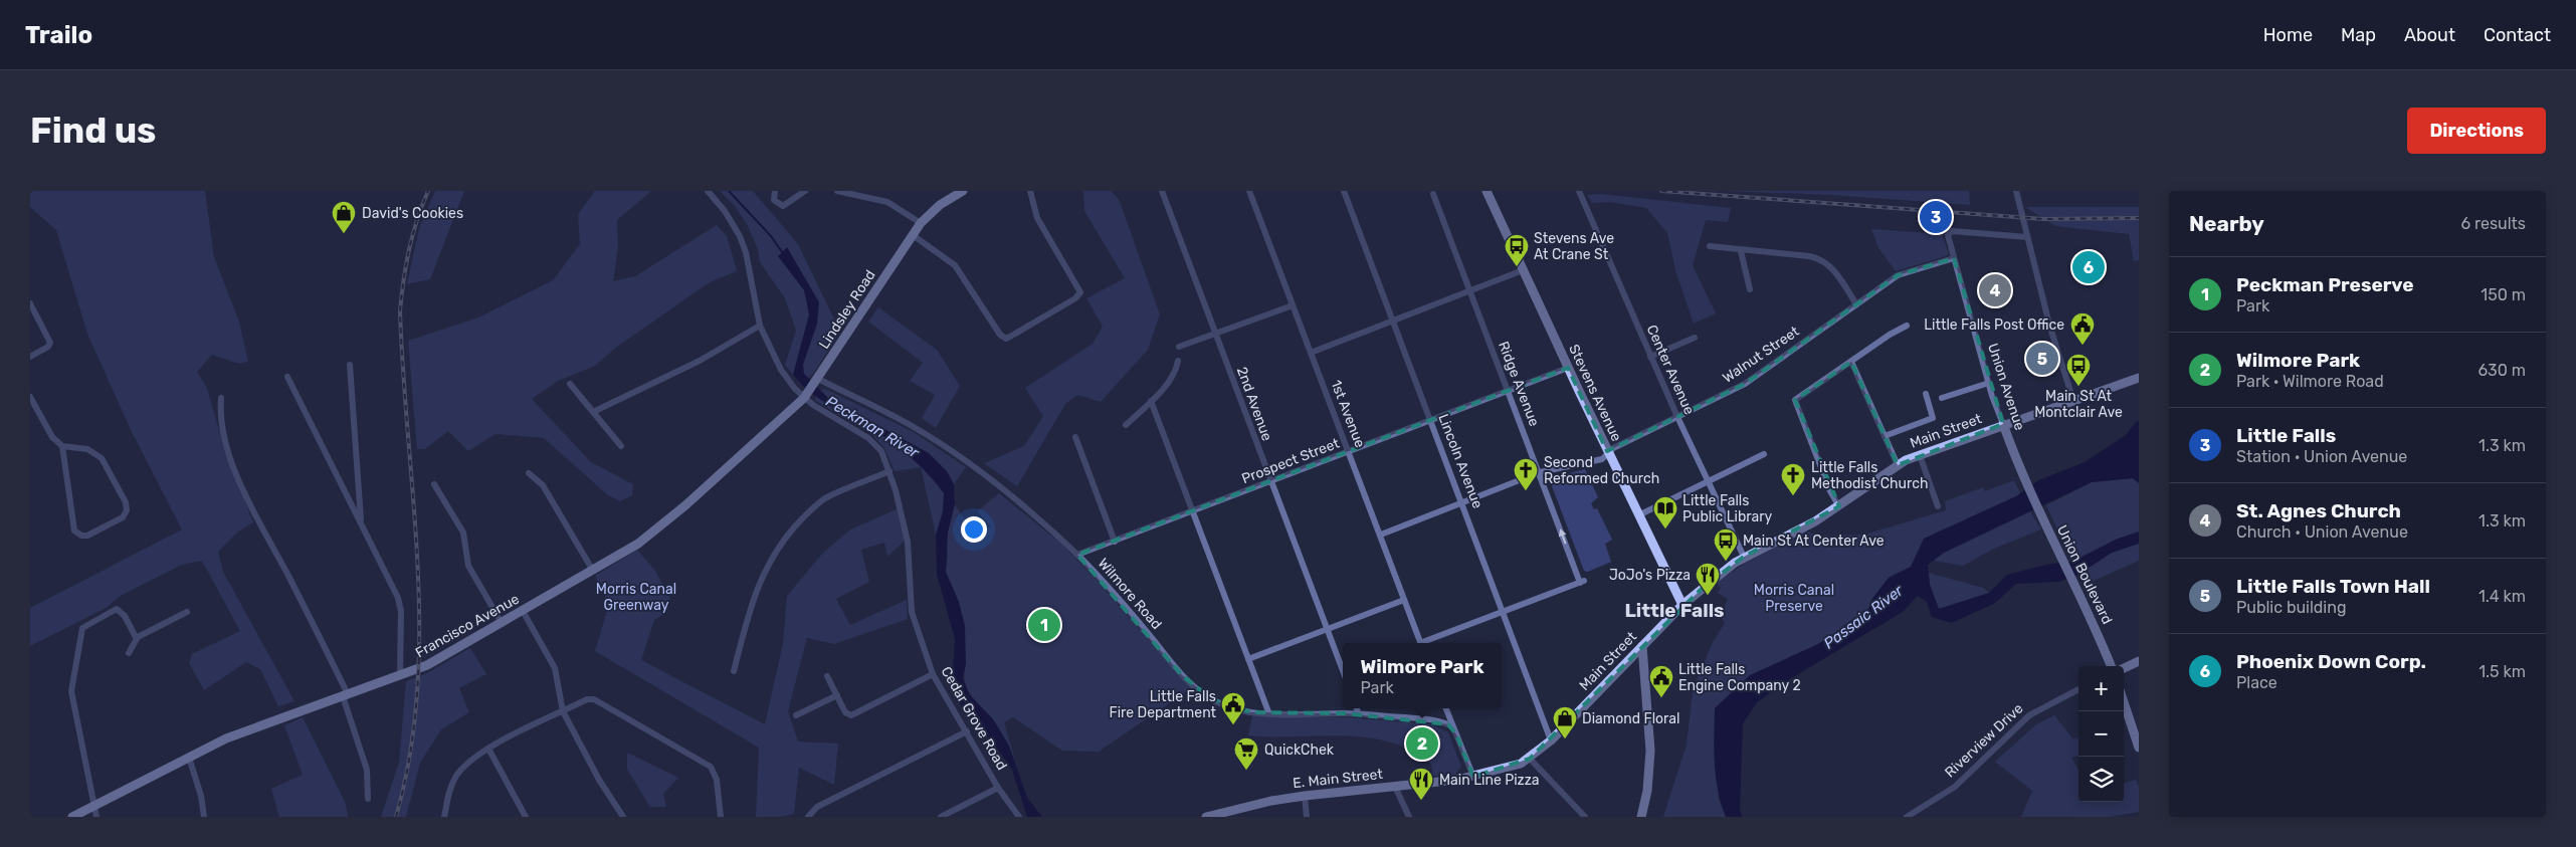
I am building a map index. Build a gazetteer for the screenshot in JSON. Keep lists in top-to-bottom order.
{
  "streets": {
    "main road": [
      "Lindsley Road",
      "Union Avenue",
      "Stevens Avenue",
      "Main Street",
      "Union Boulevard",
      "Francisco Avenue",
      "E. Main Street"
    ],
    "street": [
      "Walnut Street",
      "Center Avenue",
      "Ridge Avenue",
      "2nd Avenue",
      "1st Avenue",
      "Prospect Street",
      "Lincoln Avenue",
      "Wilmore Road",
      "Cedar Grove Road",
      "Riverview Drive"
    ]
  },
  "crossings": [
    ["Lindsley Road", "Wilmore Road"],
    ["Lindsley Road", "Francisco Avenue"],
    ["Lindsley Road", "Cedar Grove Road"],
    ["Walnut Street", "Center Avenue"],
    ["Walnut Street", "Ridge Avenue"],
    ["Walnut Street", "Union Avenue"],
    ["Walnut Street", "Stevens Avenue"],
    ["Walnut Street", "1st Avenue"],
    ["Walnut Street", "Lincoln Avenue"],
    ["Center Avenue", "Main Street"],
    ["Ridge Avenue", "Prospect Street"],
    ["Ridge Avenue", "Lincoln Avenue"],
    ["Union Avenue", "Main Street"],
    ["Union Avenue", "Union Boulevard"],
    ["Stevens Avenue", "Main Street"],
    ["Stevens Avenue", "Prospect Street"],
    ["2nd Avenue", "Prospect Street"],
    ["1st Avenue", "Prospect Street"],
    ["Main Street", "Lincoln Avenue"],
    ["Main Street", "E. Main Street"],
    ["Prospect Street", "Lincoln Avenue"],
    ["Prospect Street", "Wilmore Road"],
    ["Francisco Avenue", "Cedar Grove Road"]
  ],
  "districts": ["Little Falls"],
  "water": ["Peckman River", "Passaic River"],
  "parks": ["Morris Canal Greenway", "Morris Canal Preserve"],
  "places": {
    "shop": ["David's Cookies", "Diamond Floral"],
    "bus stop": ["Stevens Ave At Crane St", "Main St At Montclair Ave", "Main St At Center Ave"],
    "public building": ["Little Falls Post Office", "Little Falls Engine Company 2", "Little Falls Fire Department"],
    "church": ["Second Reformed Church", "Little Falls Methodist Church"],
    "library": ["Little Falls Public Library"],
    "restaurant": ["JoJo's Pizza", "Main Line Pizza"],
    "supermarket": ["QuickChek"]
  },
  "page": {
    "header": "Trailo",
    "nav": [
      "Home",
      "Map",
      "About",
      "Contact"
    ],
    "buttons": "Directions",
    "title": "Find us",
    "heading": ["Nearby", "6 results"],
    "pins": [
      "3",
      "6",
      "4",
      "5",
      "1",
      "2"
    ],
    "list": [
      {
        "mark": "1",
        "name": "Peckman Preserve",
        "note": "Park",
        "value": "150 m"
      },
      {
        "mark": "2",
        "name": "Wilmore Park",
        "note": "Park · Wilmore Road",
        "value": "630 m"
      },
      {
        "mark": "3",
        "name": "Little Falls",
        "note": "Station · Union Avenue",
        "value": "1.3 km"
      },
      {
        "mark": "4",
        "name": "St. Agnes Church",
        "note": "Church · Union Avenue",
        "value": "1.3 km"
      },
      {
        "mark": "5",
        "name": "Little Falls Town Hall",
        "note": "Public building",
        "value": "1.4 km"
      },
      {
        "mark": "6",
        "name": "Phoenix Down Corp.",
        "note": "Place",
        "value": "1.5 km"
      }
    ],
    "popup": ["Wilmore Park", "Park"],
    "map_buttons": ["+", "−"]
  }
}
